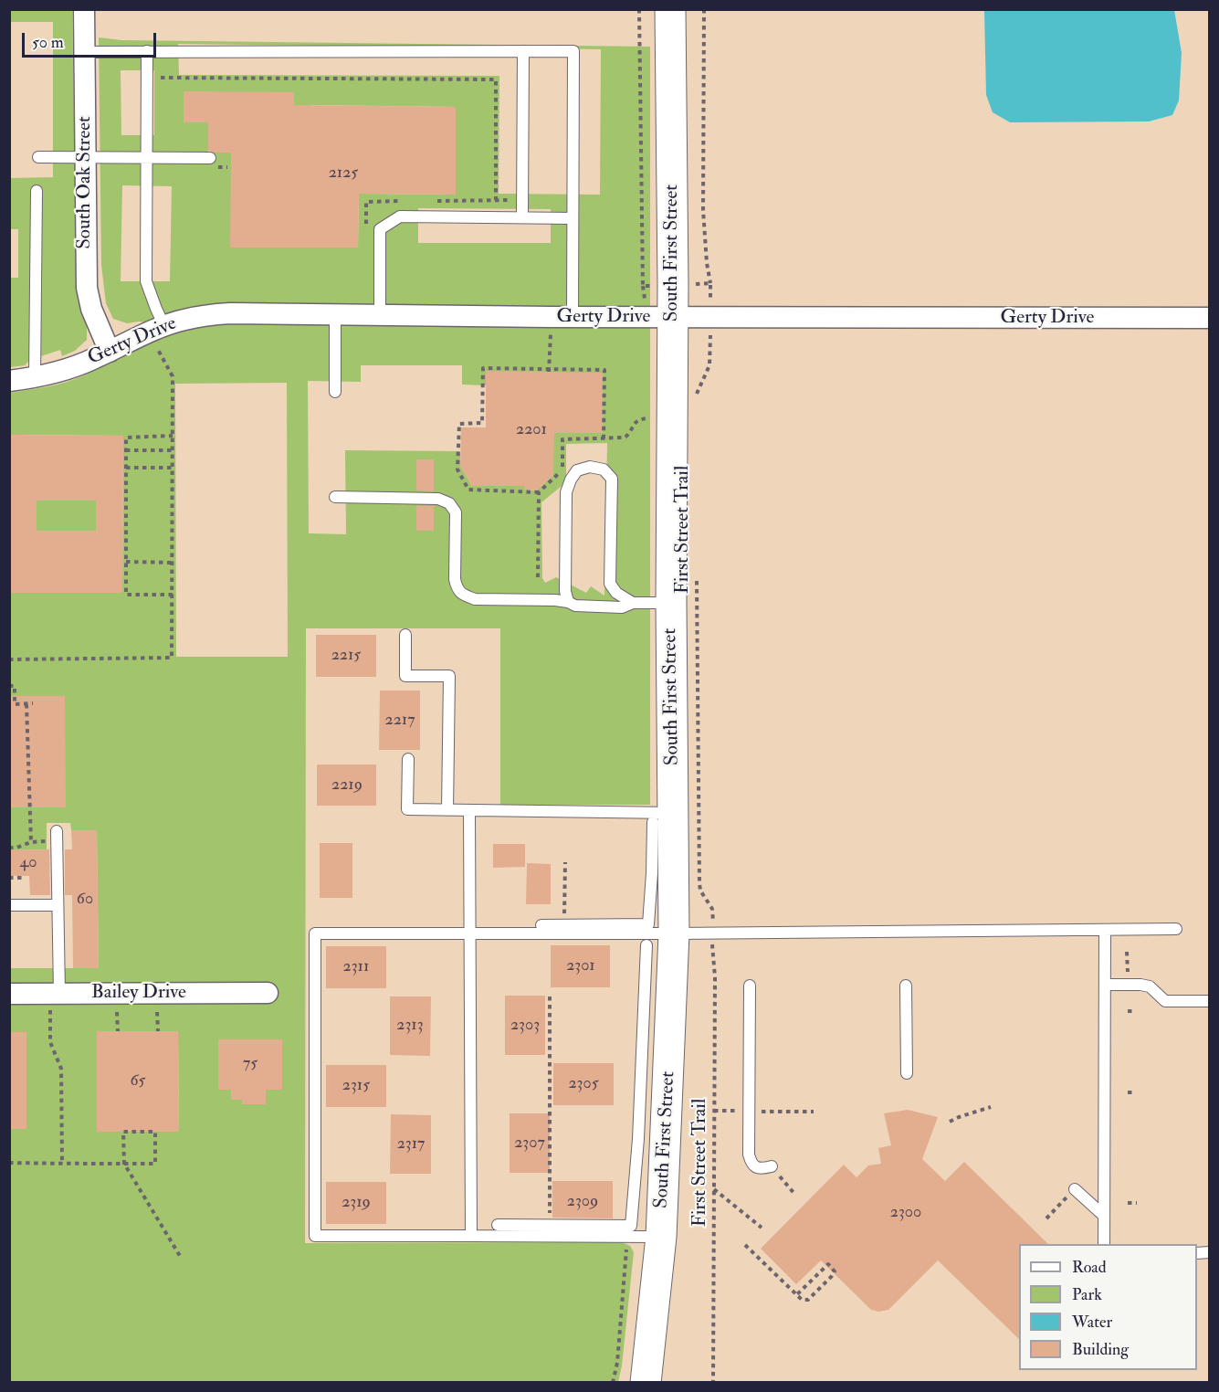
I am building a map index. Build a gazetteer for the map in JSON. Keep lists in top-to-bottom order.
{
  "streets": {
    "street": [
      "South Oak Street",
      "South First Street",
      "Gerty Drive",
      "Bailey Drive"
    ],
    "path": ["First Street Trail"]
  },
  "crossings": [
    ["South Oak Street", "Gerty Drive"],
    ["South First Street", "Gerty Drive"]
  ],
  "house_numbers": [
    "2125",
    "2201",
    "2215",
    "2217",
    "2219",
    "40",
    "60",
    "2301",
    "2311",
    "2313",
    "2303",
    "75",
    "65",
    "2305",
    "2315",
    "2307",
    "2317",
    "2309",
    "2319",
    "2300"
  ],
  "legend": [
    "Road",
    "Park",
    "Water",
    "Building"
  ],
  "scale_bar": "50 m"
}
